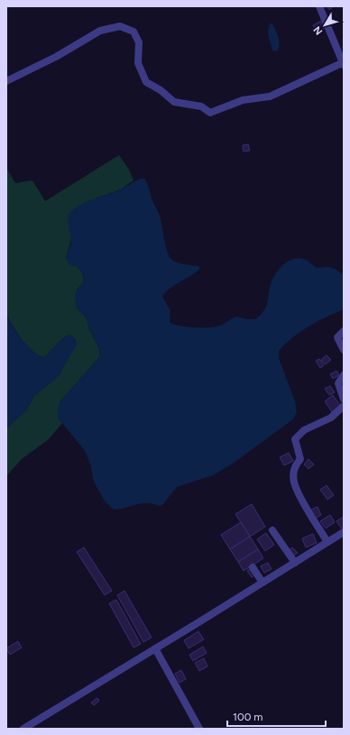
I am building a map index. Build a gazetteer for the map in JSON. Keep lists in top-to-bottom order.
{
  "scale_bar": "100 m",
  "north": "bottom left"
}
